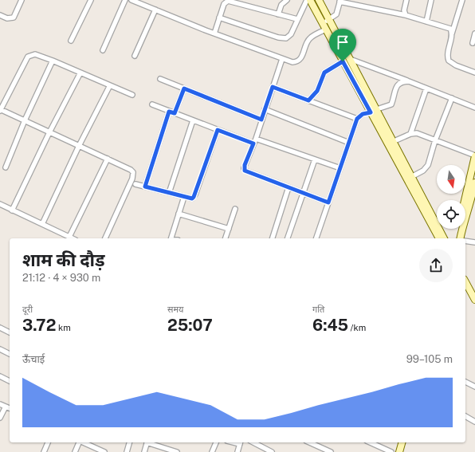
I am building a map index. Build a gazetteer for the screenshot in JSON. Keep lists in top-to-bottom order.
{
  "north": "bottom",
  "page": {
    "heading": ["शाम की दौड़", "21:12 · 4 × 930 m"],
    "stats": [
      ["दूरी", "3.72 km"],
      ["समय", "25:07"],
      ["गति", "6:45 /km"]
    ],
    "chart": ["ऊँचाई", "99–105 m"]
  }
}
